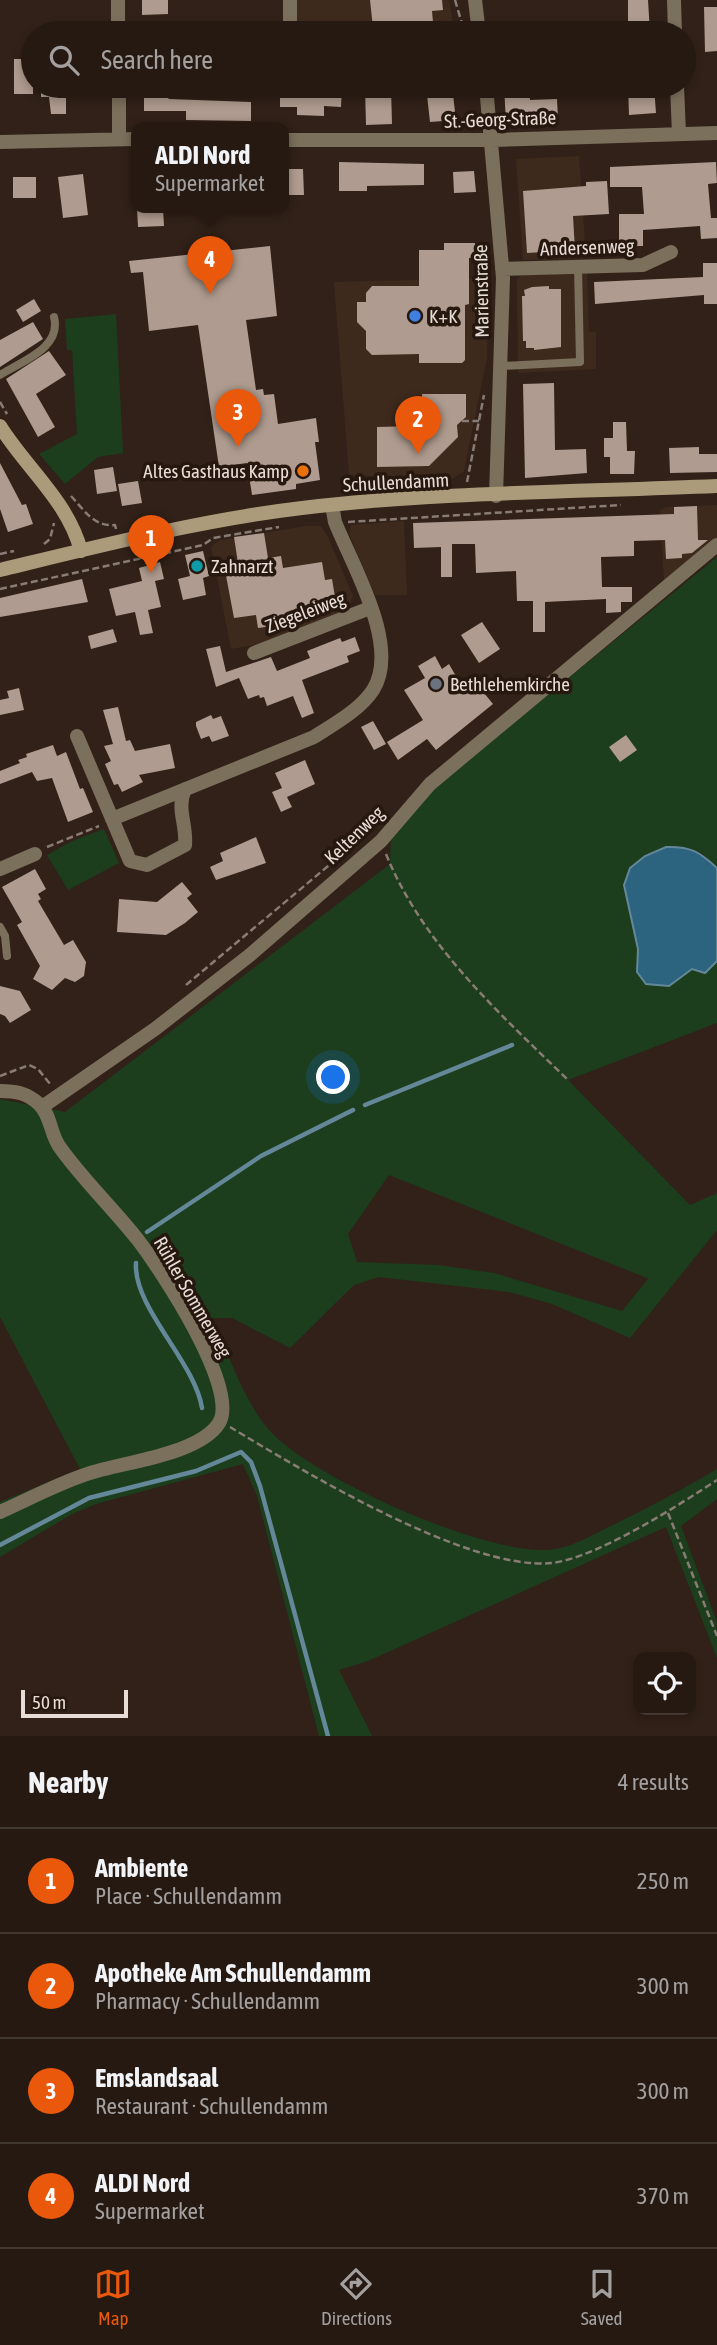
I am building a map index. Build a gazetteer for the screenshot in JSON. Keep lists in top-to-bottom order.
{
  "streets": {
    "main road": ["Schullendamm"],
    "street": [
      "St.-Georg-Straße",
      "Andersenweg",
      "Marienstraße",
      "Ziegeleiweg",
      "Keltenweg",
      "Rühler Sommerweg"
    ]
  },
  "crossings": [
    ["St.-Georg-Straße", "Marienstraße"],
    ["Andersenweg", "Marienstraße"],
    ["Marienstraße", "Schullendamm"],
    ["Keltenweg", "Rühler Sommerweg"]
  ],
  "places": [
    "K+K",
    "Altes Gasthaus Kamp",
    "Zahnarzt",
    "Bethlehemkirche"
  ],
  "scale_bar": "50 m",
  "page": {
    "search": "Search here",
    "popup": ["ALDI Nord", "Supermarket"],
    "pins": [
      "4",
      "3",
      "2",
      "1"
    ],
    "scale": "50 m",
    "heading": ["Nearby", "4 results"],
    "list": [
      {
        "mark": "1",
        "name": "Ambiente",
        "note": "Place · Schullendamm",
        "value": "250 m"
      },
      {
        "mark": "2",
        "name": "Apotheke Am Schullendamm",
        "note": "Pharmacy · Schullendamm",
        "value": "300 m"
      },
      {
        "mark": "3",
        "name": "Emslandsaal",
        "note": "Restaurant · Schullendamm",
        "value": "300 m"
      },
      {
        "mark": "4",
        "name": "ALDI Nord",
        "note": "Supermarket",
        "value": "370 m"
      }
    ],
    "nav": ["Map", "Directions", "Saved"]
  }
}
